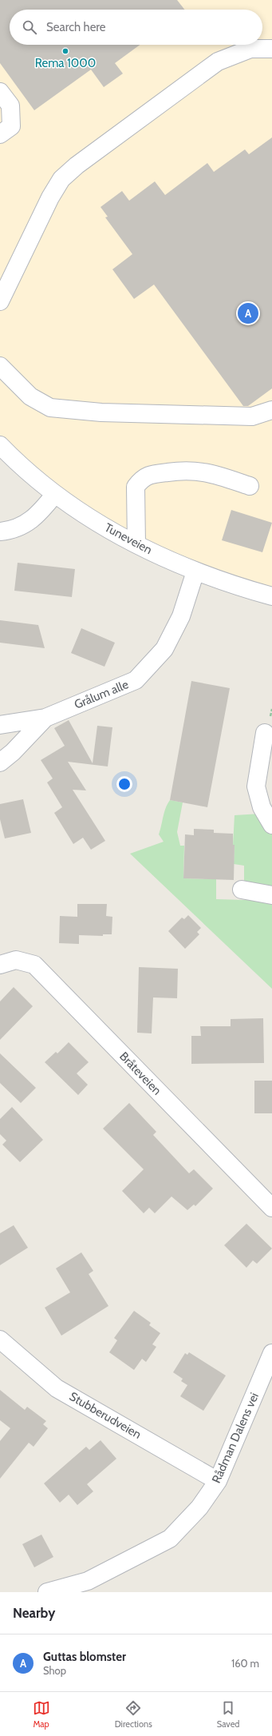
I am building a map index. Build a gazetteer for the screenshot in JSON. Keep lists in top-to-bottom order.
{
  "streets": {
    "street": [
      "Tuneveien",
      "Grålum alle",
      "Bråteveien",
      "Stubberudveien",
      "Rådman Dalens vei"
    ]
  },
  "crossings": [
    ["Tuneveien", "Grålum alle"],
    ["Stubberudveien", "Rådman Dalens vei"]
  ],
  "places": ["Rema 1000"],
  "page": {
    "search": "Search here",
    "pins": "A",
    "heading": "Nearby",
    "list": [
      {
        "mark": "A",
        "name": "Guttas blomster",
        "note": "Shop",
        "value": "160 m"
      }
    ],
    "nav": ["Map", "Directions", "Saved"]
  }
}
